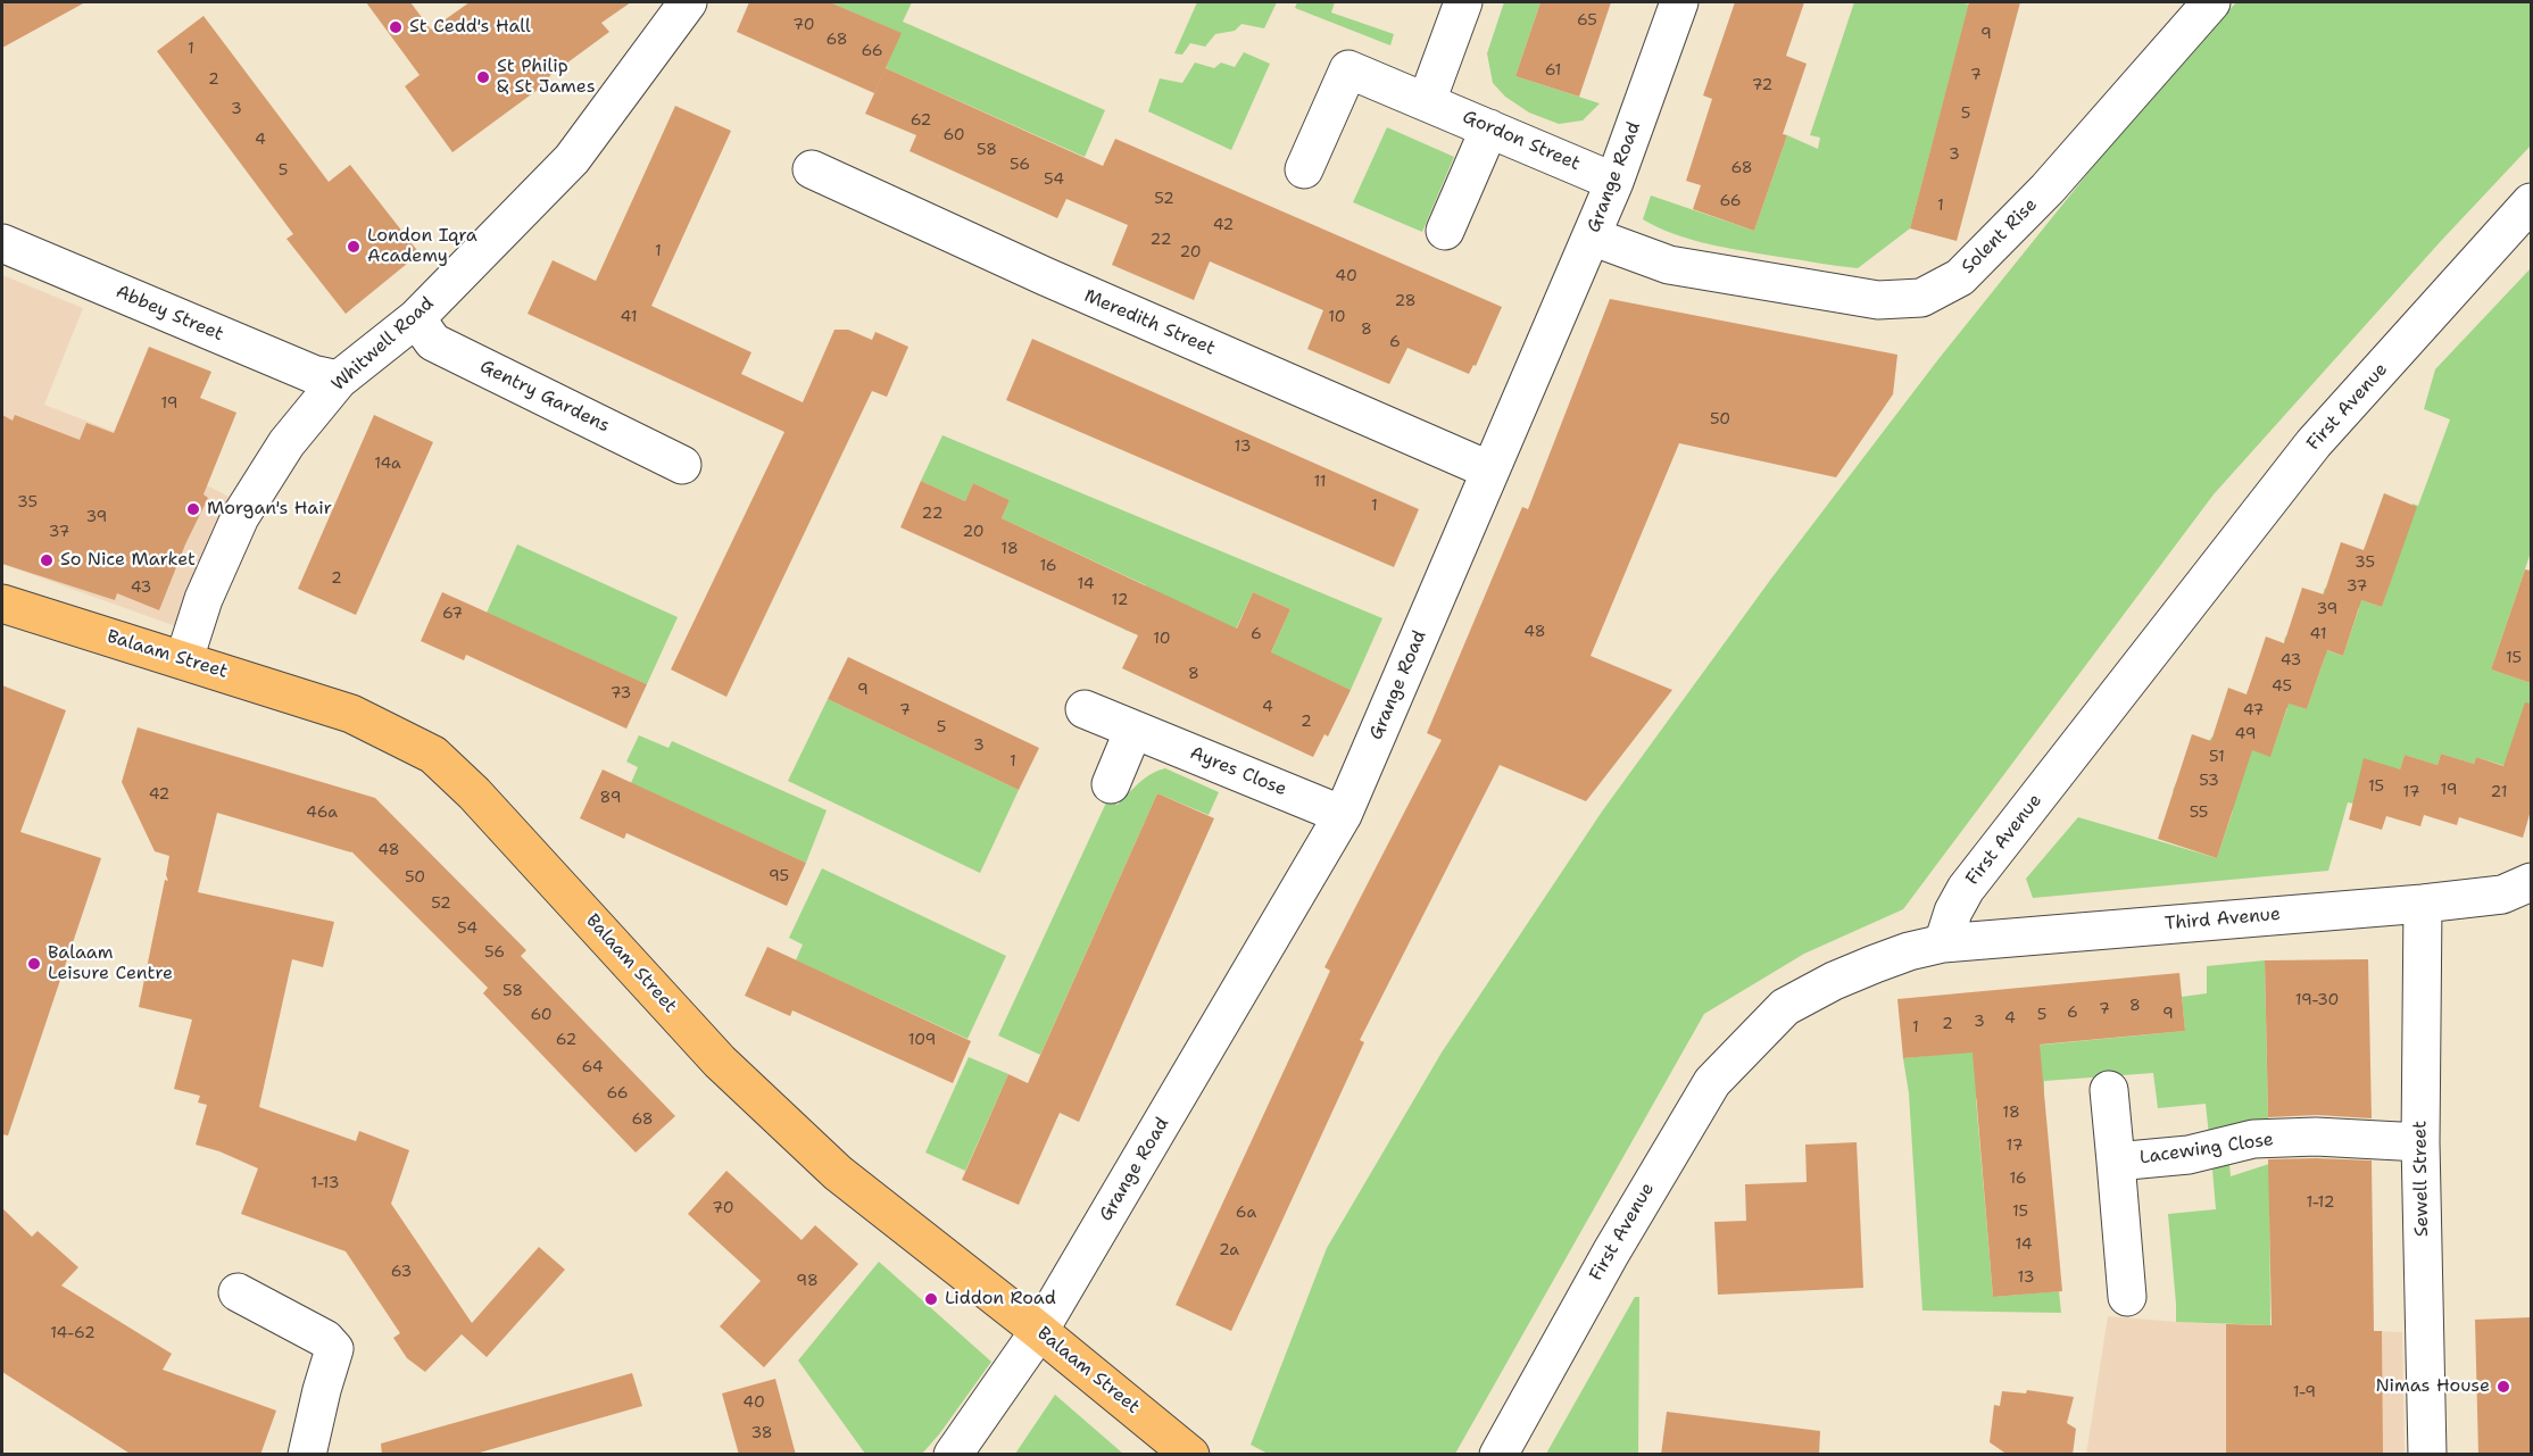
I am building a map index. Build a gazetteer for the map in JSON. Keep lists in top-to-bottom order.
{
  "streets": {
    "main road": ["Balaam Street"],
    "street": [
      "Gordon Street",
      "Grange Road",
      "Solent Rise",
      "Abbey Street",
      "Meredith Street",
      "Whitwell Road",
      "Gentry Gardens",
      "First Avenue",
      "Ayres Close",
      "Third Avenue",
      "Lacewing Close",
      "Sewell Street"
    ]
  },
  "crossings": [
    ["Gordon Street", "Grange Road"],
    ["Grange Road", "Solent Rise"],
    ["Grange Road", "Meredith Street"],
    ["Grange Road", "Balaam Street"],
    ["Grange Road", "Ayres Close"],
    ["Abbey Street", "Whitwell Road"],
    ["Whitwell Road", "Gentry Gardens"],
    ["Whitwell Road", "Balaam Street"],
    ["First Avenue", "Third Avenue"],
    ["Third Avenue", "Sewell Street"],
    ["Lacewing Close", "Sewell Street"]
  ],
  "places": [
    "St Cedd's Hall",
    "St Philip & St James",
    "London Iqra Academy",
    "Morgan's Hair",
    "So Nice Market",
    "Balaam Leisure Centre",
    "Liddon Road",
    "Nimas House"
  ],
  "house_numbers": [
    "65",
    "70",
    "9",
    "68",
    "1",
    "66",
    "61",
    "7",
    "2",
    "72",
    "3",
    "5",
    "62",
    "60",
    "4",
    "58",
    "3",
    "56",
    "68",
    "5",
    "54",
    "52",
    "66",
    "1",
    "42",
    "22",
    "1",
    "20",
    "40",
    "28",
    "41",
    "10",
    "8",
    "6",
    "19",
    "50",
    "13",
    "14a",
    "11",
    "35",
    "1",
    "22",
    "39",
    "37",
    "20",
    "18",
    "35",
    "16",
    "2",
    "14",
    "37",
    "43",
    "12",
    "39",
    "67",
    "48",
    "6",
    "41",
    "10",
    "15",
    "43",
    "8",
    "45",
    "9",
    "73",
    "4",
    "7",
    "47",
    "2",
    "5",
    "49",
    "3",
    "51",
    "1",
    "53",
    "15",
    "19",
    "17",
    "21",
    "42",
    "89",
    "46a",
    "55",
    "48",
    "95",
    "50",
    "52",
    "54",
    "56",
    "58",
    "19-30",
    "8",
    "7",
    "6",
    "9",
    "60",
    "5",
    "4",
    "3",
    "2",
    "1",
    "62",
    "109",
    "64",
    "66",
    "18",
    "68",
    "17",
    "16",
    "1-13",
    "1-12",
    "70",
    "15",
    "6a",
    "14",
    "2a",
    "63",
    "13",
    "98",
    "14-62",
    "1-9",
    "40",
    "38"
  ]
}
